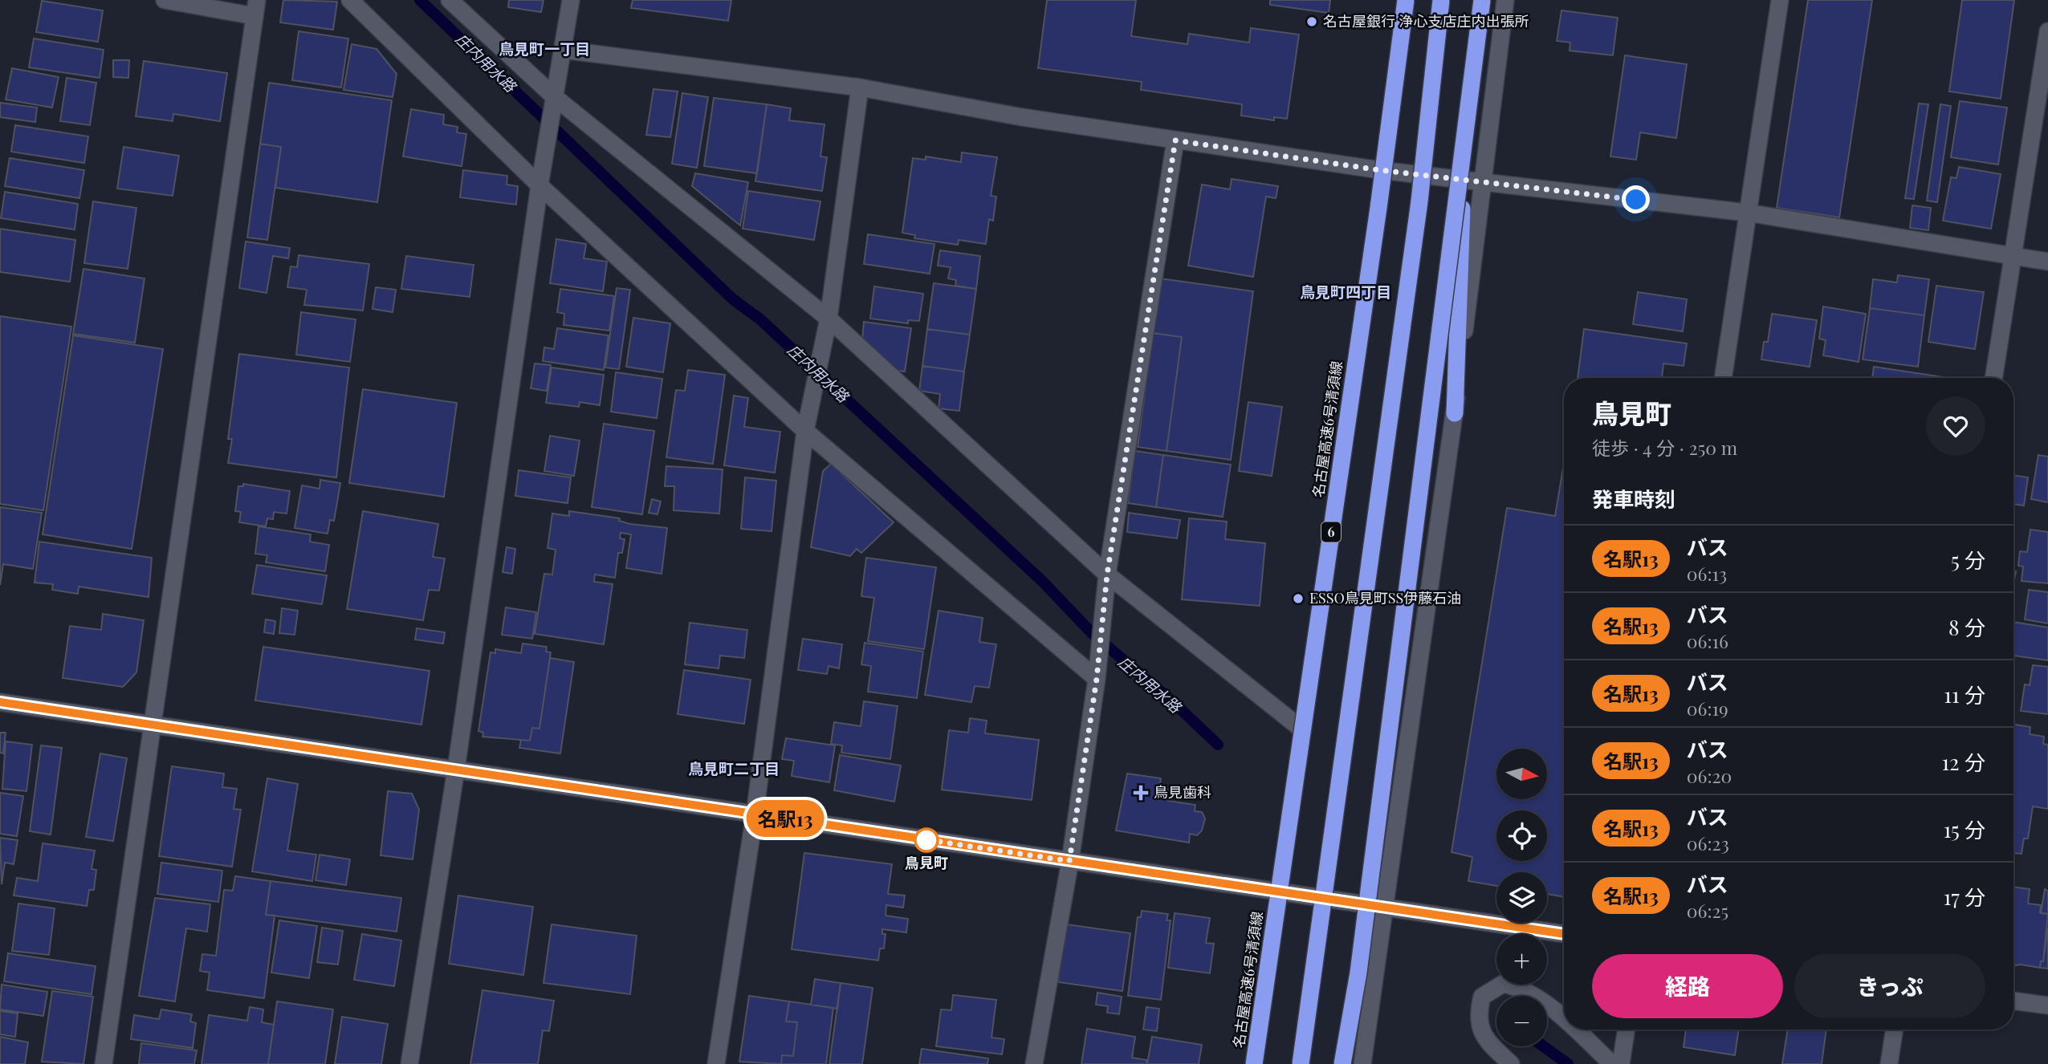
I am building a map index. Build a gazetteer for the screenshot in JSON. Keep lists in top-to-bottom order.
{
  "streets": {
    "highway": ["名古屋高速6号清須線", "6"]
  },
  "districts": ["鳥見町一丁目", "鳥見町四丁目", "鳥見町二丁目"],
  "water": ["庄内用水路"],
  "places": {
    "other": ["名古屋銀行 浄心支店庄内出張所", "ESSO鳥見町SS伊藤石油", "鳥見町"],
    "health": ["鳥見歯科"]
  },
  "lines": ["bus line 名駅13"],
  "north": "right",
  "page": {
    "on_map": "名駅13",
    "heading": [
      ["鳥見町", "徒歩 · 4 分 · 250 m"],
      "発車時刻"
    ],
    "list": [
      {
        "mark": "名駅13",
        "name": "バス",
        "note": "06:13",
        "value": "5 分"
      },
      {
        "mark": "名駅13",
        "name": "バス",
        "note": "06:16",
        "value": "8 分"
      },
      {
        "mark": "名駅13",
        "name": "バス",
        "note": "06:19",
        "value": "11 分"
      },
      {
        "mark": "名駅13",
        "name": "バス",
        "note": "06:20",
        "value": "12 分"
      },
      {
        "mark": "名駅13",
        "name": "バス",
        "note": "06:23",
        "value": "15 分"
      },
      {
        "mark": "名駅13",
        "name": "バス",
        "note": "06:25",
        "value": "17 分"
      }
    ],
    "map_buttons": ["+", "−"],
    "buttons": ["経路", "きっぷ"]
  }
}
